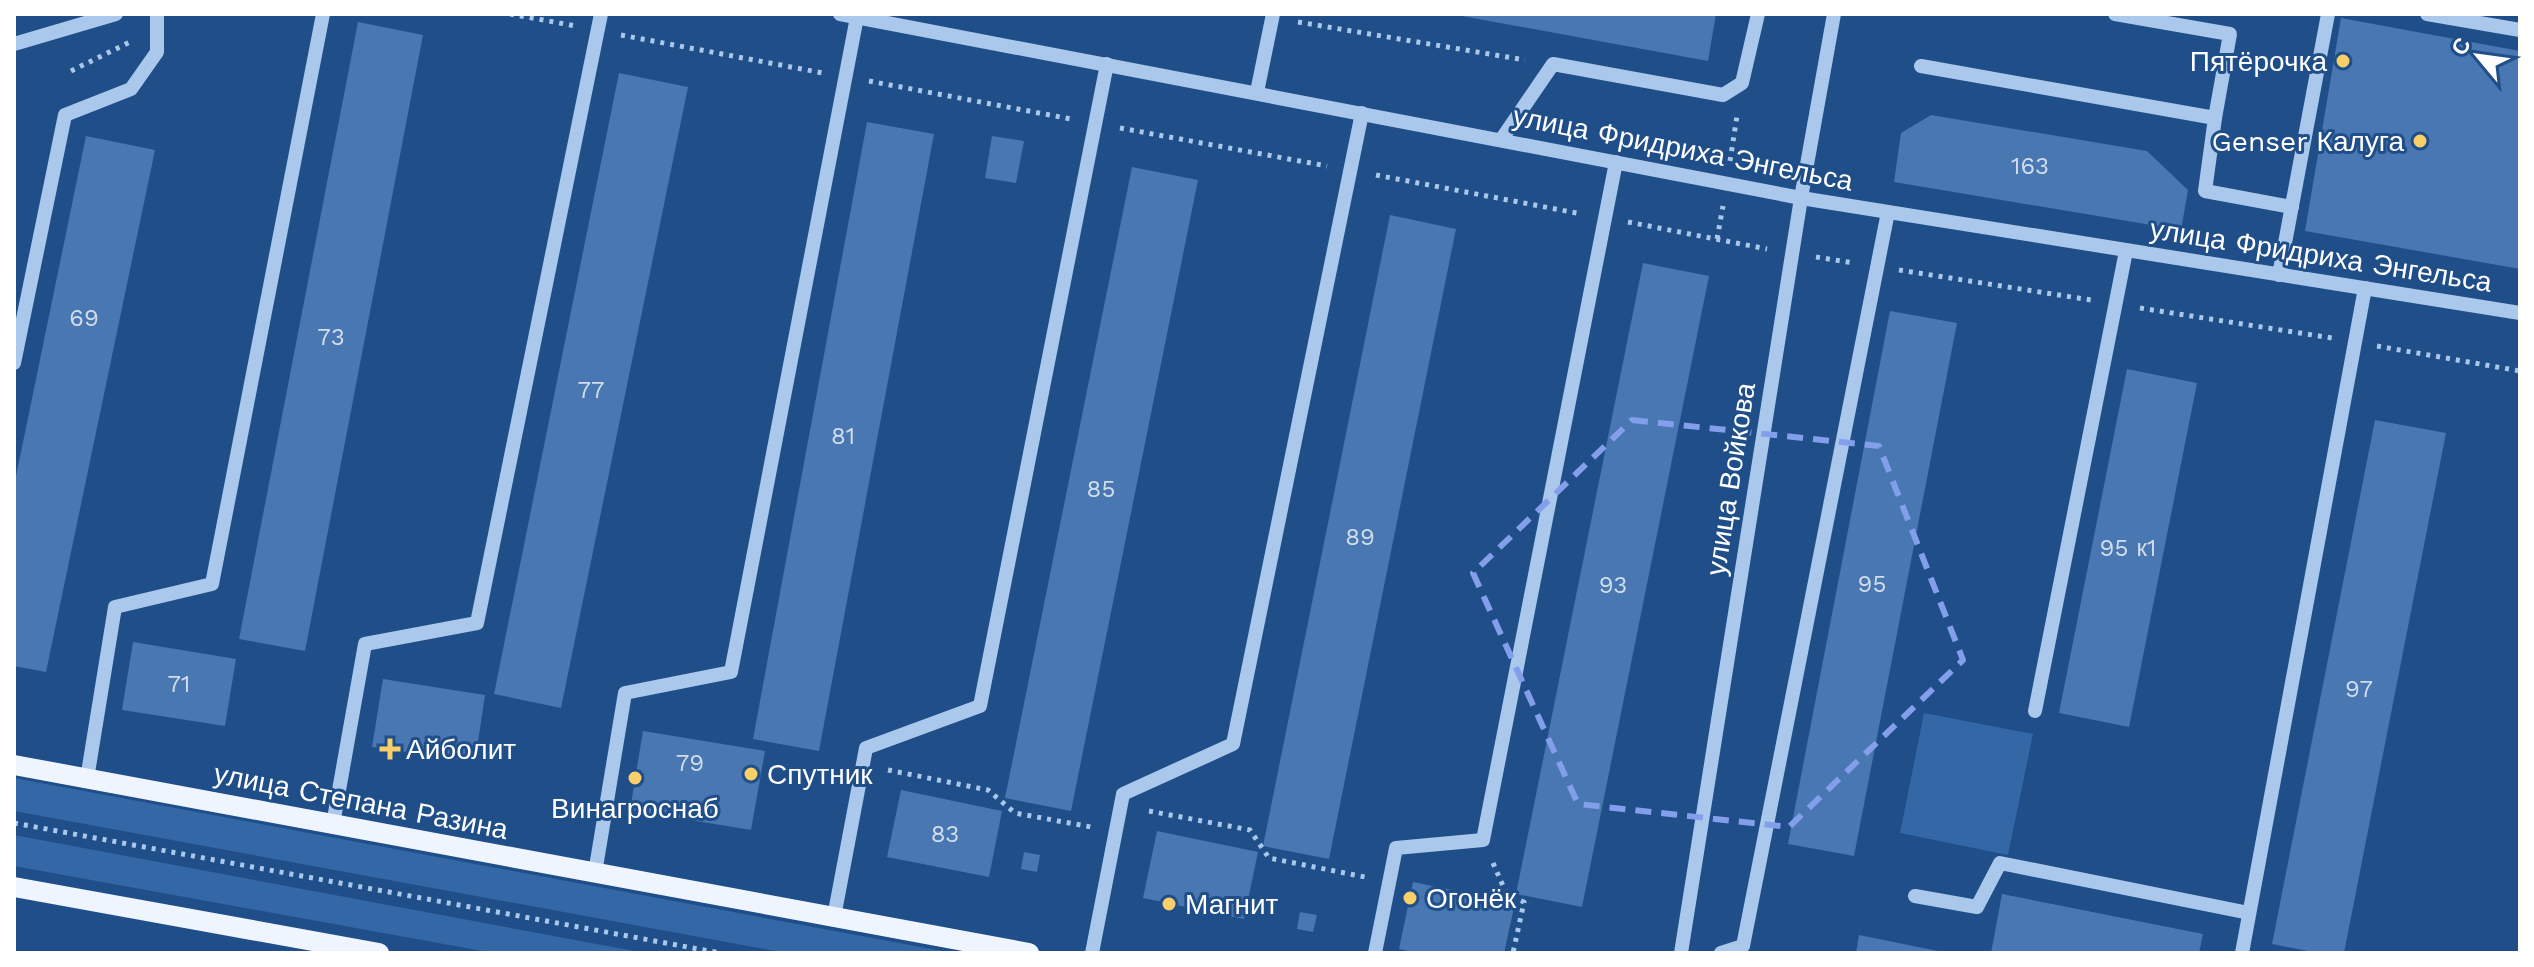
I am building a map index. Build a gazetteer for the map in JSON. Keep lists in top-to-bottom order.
{
  "streets": {
    "main road": ["улица Степана Разина"],
    "street": ["улица Фридриха Энгельса", "улица Войкова"]
  },
  "crossings": [
    ["улица Фридриха Энгельса", "улица Войкова"]
  ],
  "places": {
    "other": [
      "Пятёрочка",
      "Genser Калуга",
      "Спутник",
      "Винагроснаб",
      "Огонёк",
      "Магнит"
    ],
    "health": ["Айболит"]
  },
  "house_numbers": [
    "163",
    "69",
    "73",
    "77",
    "81",
    "85",
    "89",
    "95 к1",
    "95",
    "93",
    "71",
    "97",
    "79",
    "83"
  ],
  "north": "top left"
}
